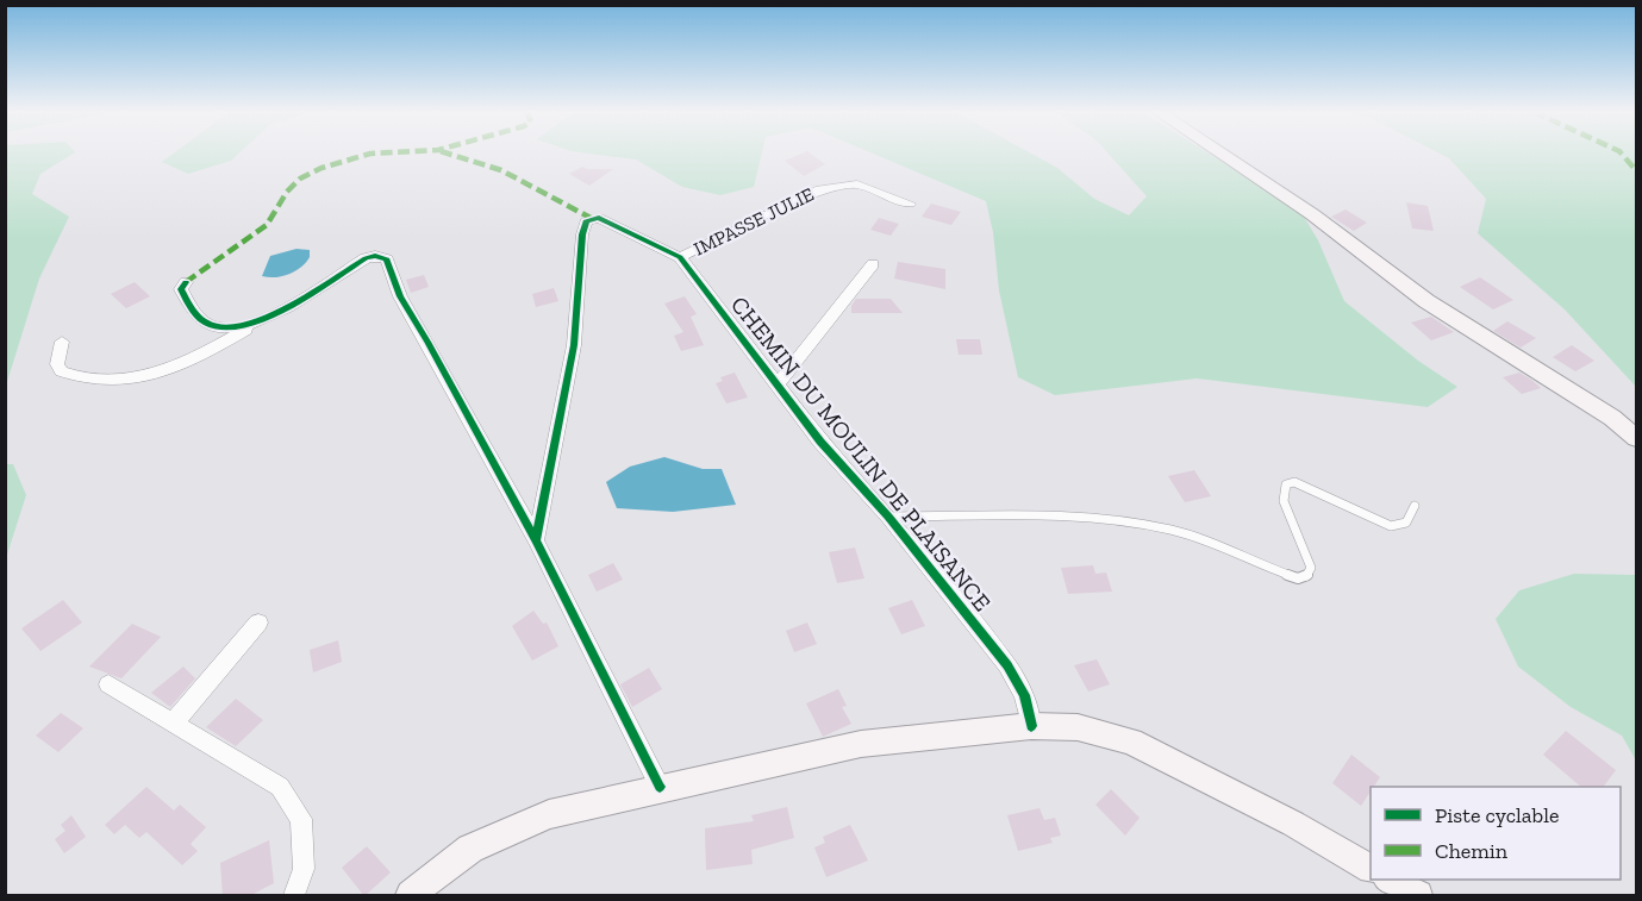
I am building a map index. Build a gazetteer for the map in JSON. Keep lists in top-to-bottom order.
{
  "streets": {
    "street": ["IMPASSE JULIE", "CHEMIN DU MOULIN DE PLAISANCE"]
  },
  "crossings": [
    ["IMPASSE JULIE", "CHEMIN DU MOULIN DE PLAISANCE"]
  ],
  "legend": ["Piste cyclable", "Chemin"]
}
